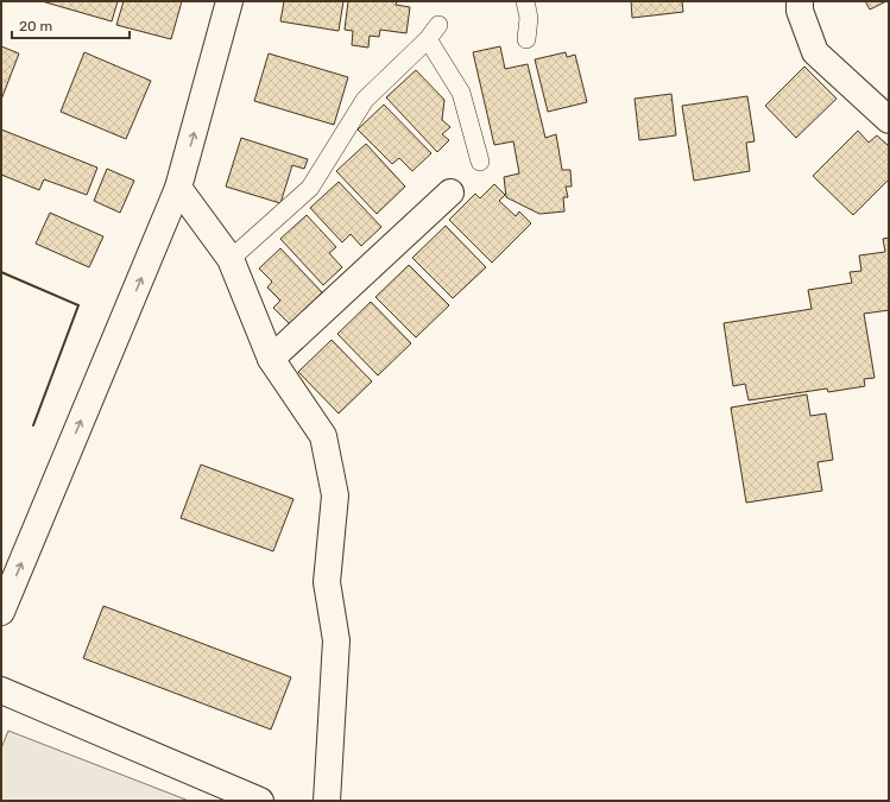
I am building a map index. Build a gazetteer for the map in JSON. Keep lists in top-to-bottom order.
{
  "scale_bar": "20 m"
}
